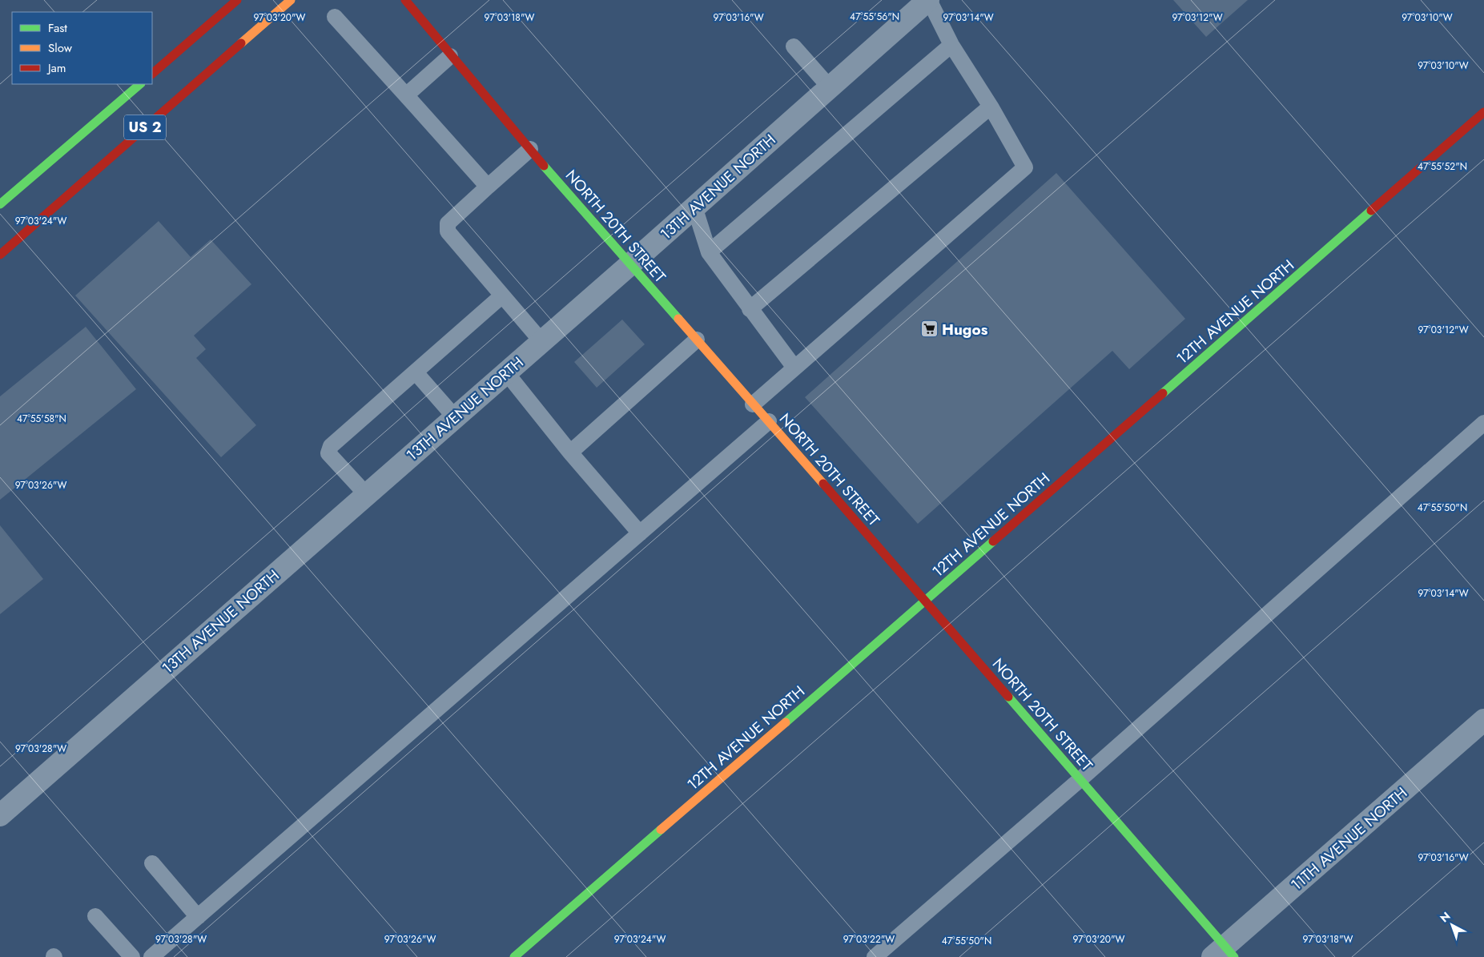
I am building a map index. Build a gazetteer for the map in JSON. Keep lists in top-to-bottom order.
{
  "streets": {
    "main road": ["US 2", "NORTH 20TH STREET", "12TH AVENUE NORTH"],
    "street": ["13TH AVENUE NORTH", "11TH AVENUE NORTH"]
  },
  "crossings": [
    ["13TH AVENUE NORTH", "NORTH 20TH STREET"],
    ["NORTH 20TH STREET", "12TH AVENUE NORTH"],
    ["NORTH 20TH STREET", "11TH AVENUE NORTH"]
  ],
  "places": {
    "supermarket": ["Hugos"]
  },
  "legend": ["Fast", "Slow", "Jam"],
  "north": "top left",
  "coordinates": [
    "47°55'56\"N",
    "97°03'18\"W",
    "97°03'12\"W",
    "97°03'20\"W",
    "97°03'16\"W",
    "97°03'14\"W",
    "97°03'10\"W",
    "47°55'52\"N",
    "97°03'24\"W",
    "47°55'58\"N",
    "97°03'26\"W",
    "47°55'50\"N",
    "97°03'28\"W",
    "97°03'22\"W"
  ]
}
